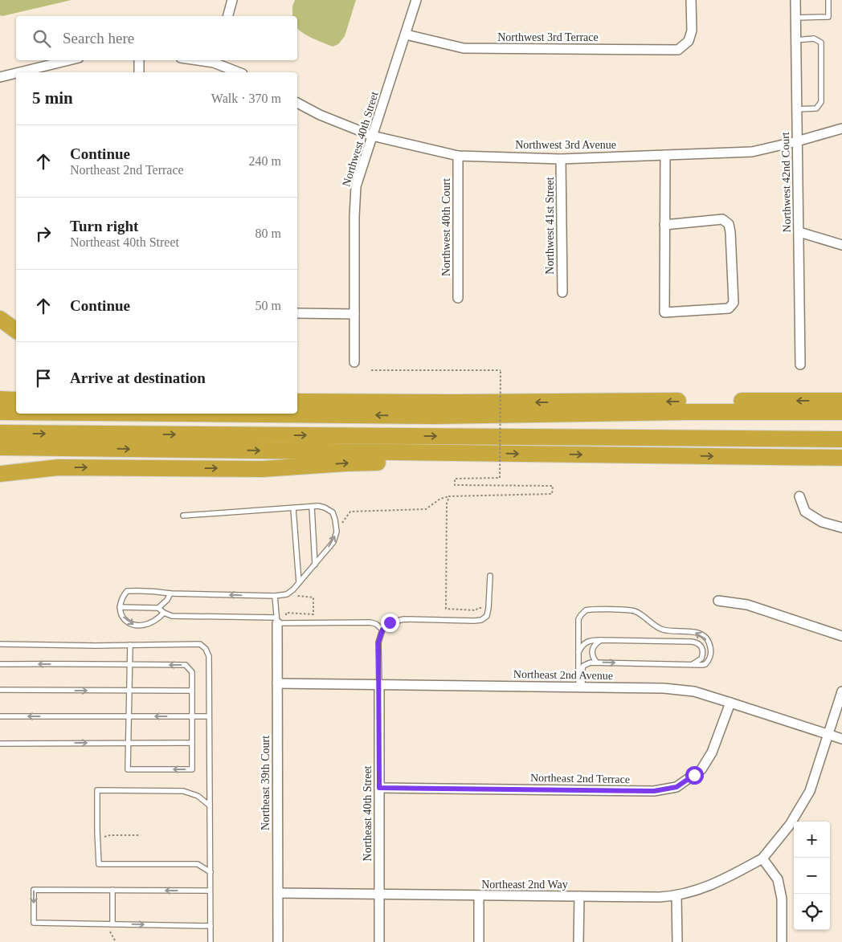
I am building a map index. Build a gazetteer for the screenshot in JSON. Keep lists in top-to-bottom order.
{
  "streets": {
    "street": [
      "Northwest 3rd Terrace",
      "Northwest 40th Street",
      "Northwest 3rd Avenue",
      "Northwest 42nd Court",
      "Northwest 41st Street",
      "Northwest 40th Court",
      "Northeast 2nd Avenue",
      "Northeast 2nd Terrace",
      "Northeast 39th Court",
      "Northeast 40th Street",
      "Northeast 2nd Way"
    ]
  },
  "crossings": [
    ["Northwest 3rd Terrace", "Northwest 40th Street"],
    ["Northwest 40th Street", "Northwest 3rd Avenue"],
    ["Northwest 3rd Avenue", "Northwest 42nd Court"],
    ["Northwest 3rd Avenue", "Northwest 41st Street"],
    ["Northwest 3rd Avenue", "Northwest 40th Court"],
    ["Northeast 2nd Avenue", "Northeast 2nd Terrace"],
    ["Northeast 2nd Avenue", "Northeast 39th Court"],
    ["Northeast 2nd Avenue", "Northeast 40th Street"],
    ["Northeast 2nd Terrace", "Northeast 40th Street"],
    ["Northeast 39th Court", "Northeast 2nd Way"],
    ["Northeast 40th Street", "Northeast 2nd Way"]
  ],
  "page": {
    "search": "Search here",
    "heading": ["5 min", "Walk · 370 m"],
    "list": [
      ["Continue", "Northeast 2nd Terrace", "240 m"],
      ["Turn right", "Northeast 40th Street", "80 m"],
      ["Continue", "50 m"],
      "Arrive at destination"
    ],
    "map_buttons": ["+", "−"]
  }
}
